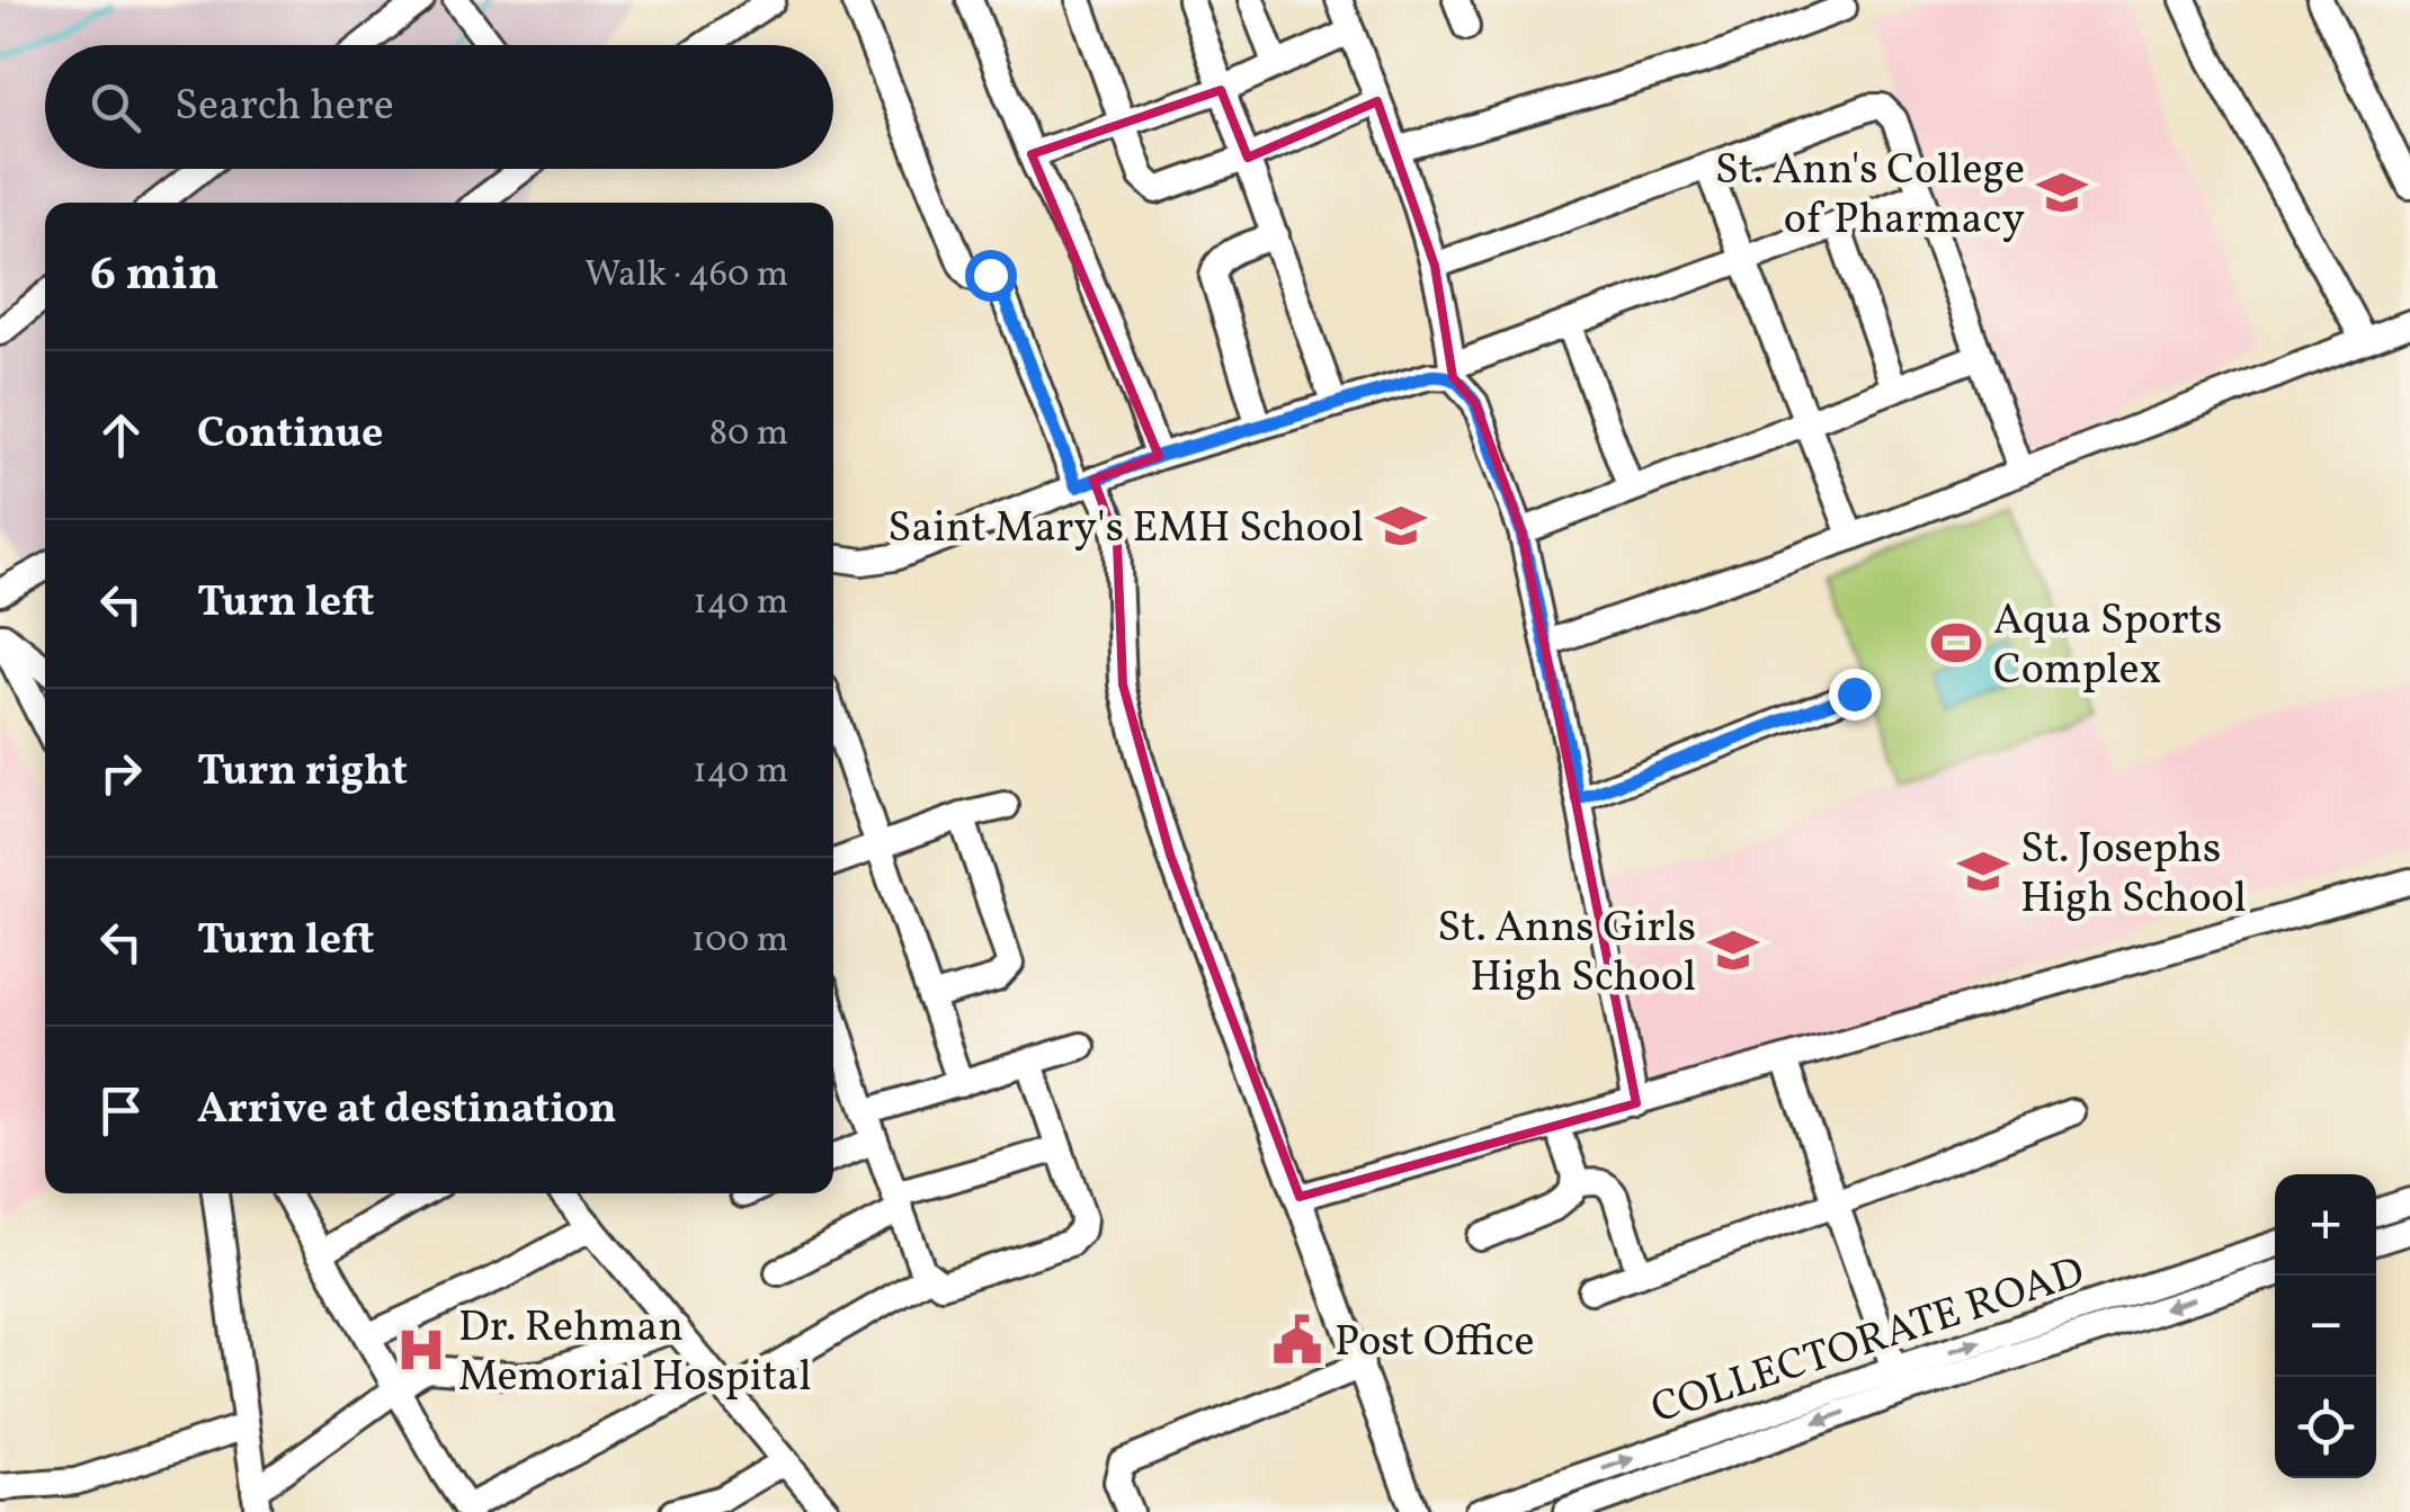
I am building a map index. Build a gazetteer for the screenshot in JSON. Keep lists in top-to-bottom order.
{
  "streets": {
    "street": ["COLLECTORATE ROAD"]
  },
  "places": {
    "school or university": [
      "St. Ann's College of Pharmacy",
      "Saint Mary's EMH School",
      "St. Josephs High School",
      "St. Anns Girls High School"
    ],
    "sports": ["Aqua Sports Complex"],
    "public building": ["Post Office"],
    "hospital": ["Dr. Rehman Memorial Hospital"]
  },
  "page": {
    "search": "Search here",
    "heading": ["6 min", "Walk · 460 m"],
    "list": [
      ["Continue", "80 m"],
      ["Turn left", "140 m"],
      ["Turn right", "140 m"],
      ["Turn left", "100 m"],
      "Arrive at destination"
    ],
    "map_buttons": ["+", "−"]
  }
}
